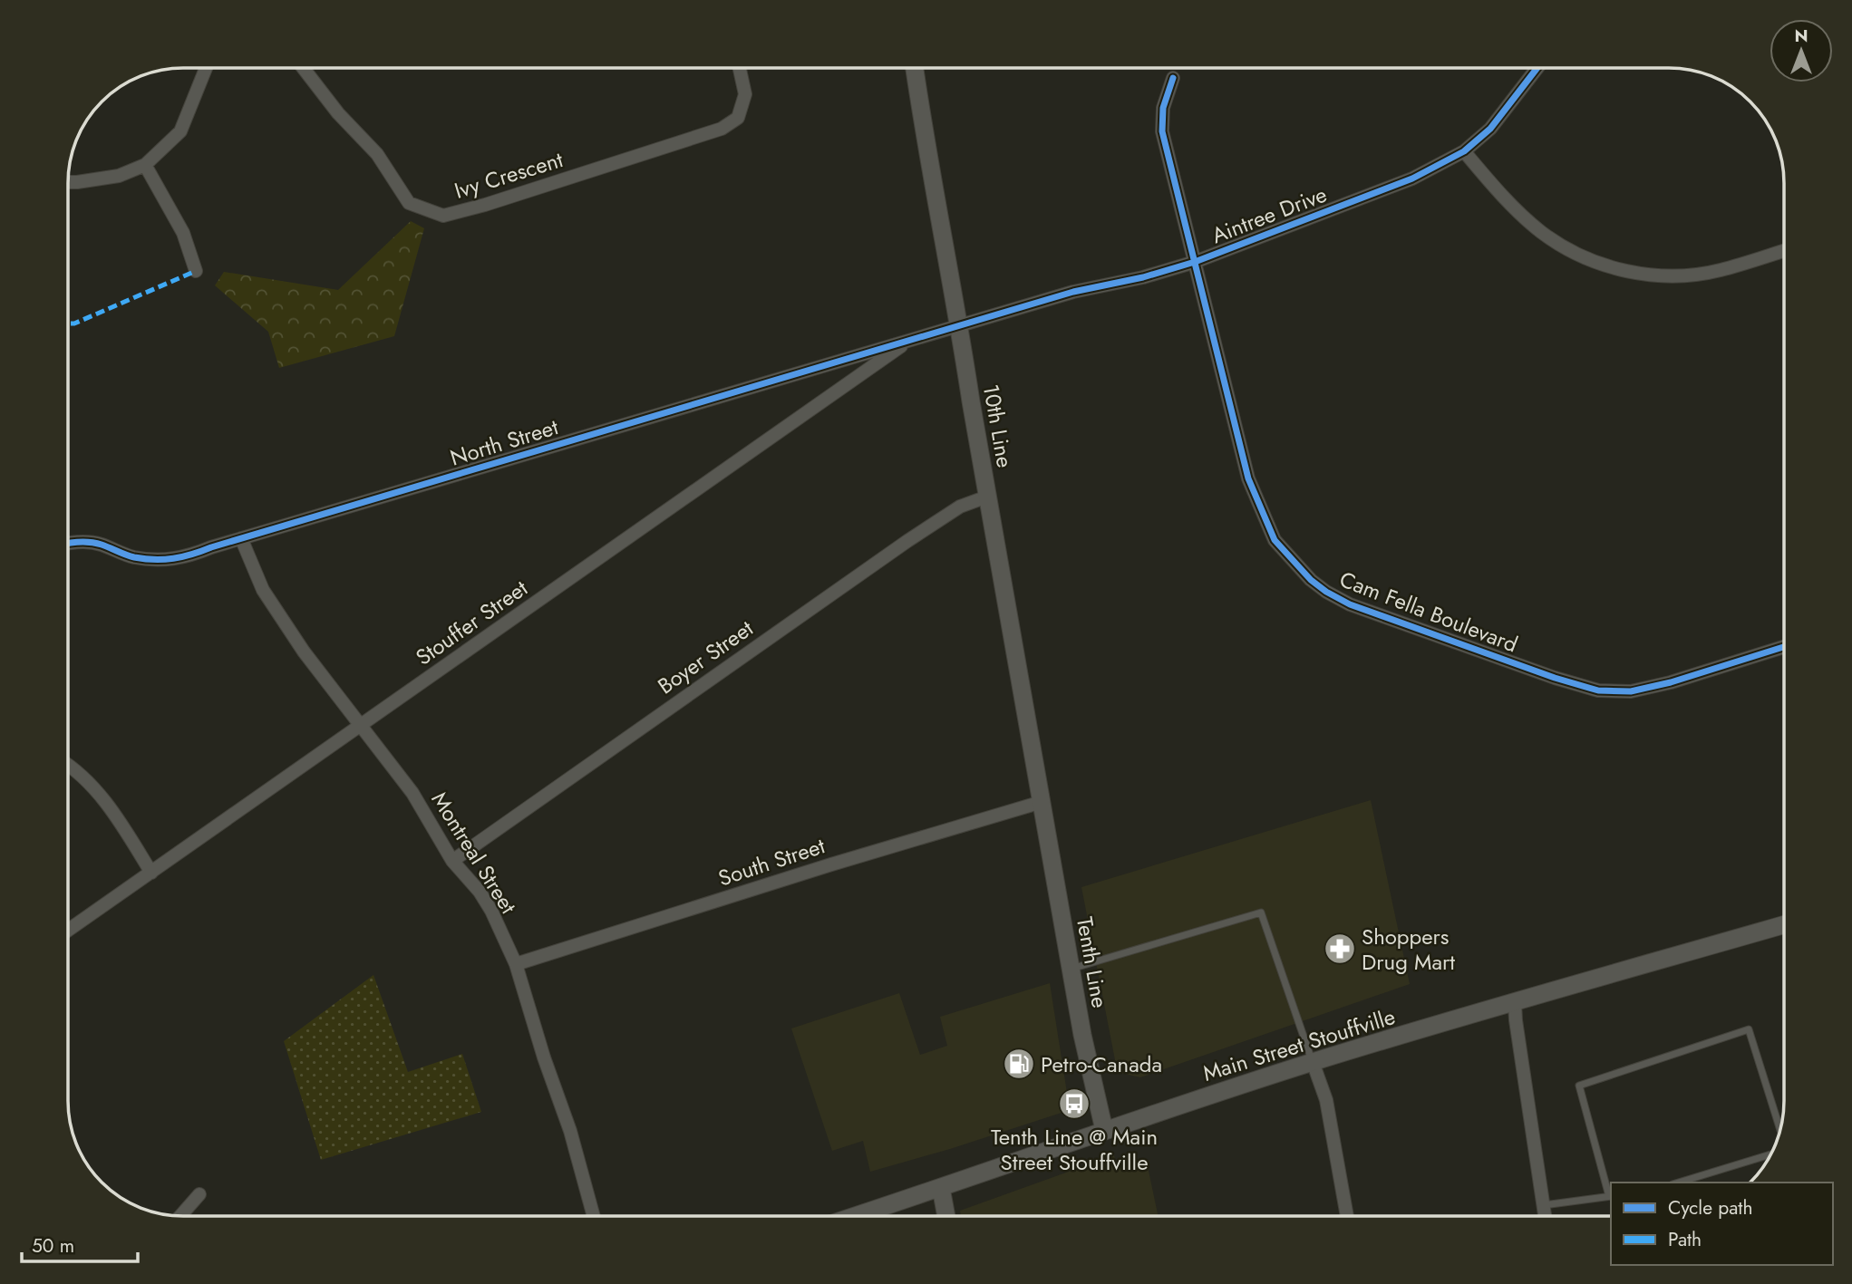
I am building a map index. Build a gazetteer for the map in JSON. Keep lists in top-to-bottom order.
{
  "streets": {
    "main road": ["10th Line", "Tenth Line", "Main Street Stouffville"],
    "street": [
      "Ivy Crescent",
      "Aintree Drive",
      "North Street",
      "Cam Fella Boulevard",
      "Stouffer Street",
      "Boyer Street",
      "Montreal Street",
      "South Street"
    ]
  },
  "crossings": [
    ["Aintree Drive", "10th Line"],
    ["Aintree Drive", "North Street"],
    ["Aintree Drive", "Cam Fella Boulevard"],
    ["10th Line", "North Street"],
    ["10th Line", "Boyer Street"],
    ["10th Line", "South Street"],
    ["10th Line", "Tenth Line"],
    ["North Street", "Stouffer Street"],
    ["North Street", "Montreal Street"],
    ["Stouffer Street", "Montreal Street"],
    ["Boyer Street", "Montreal Street"],
    ["Montreal Street", "South Street"],
    ["South Street", "Tenth Line"],
    ["Tenth Line", "Main Street Stouffville"]
  ],
  "places": {
    "pharmacy": ["Shoppers Drug Mart"],
    "fuel station": ["Petro-Canada"],
    "bus stop": ["Tenth Line @ Main Street Stouffville"]
  },
  "legend": ["Cycle path", "Path"],
  "scale_bar": "50 m",
  "north": "top"
}
